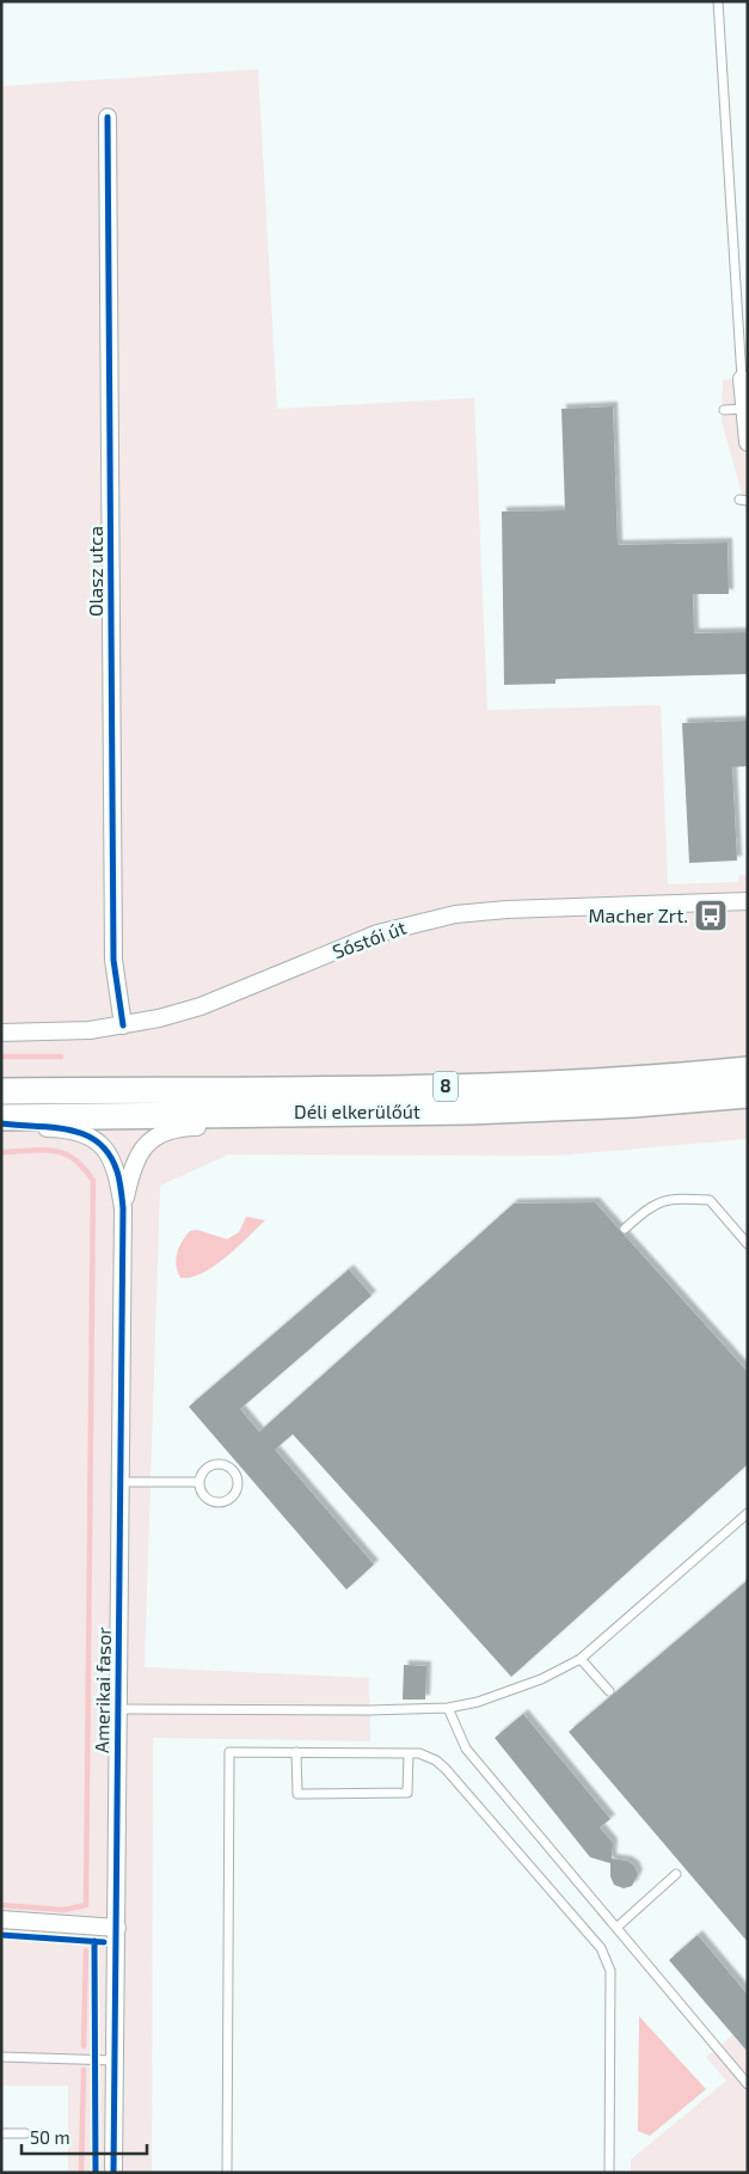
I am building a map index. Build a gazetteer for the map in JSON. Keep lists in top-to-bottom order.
{
  "streets": {
    "main road": ["8", "Déli elkerülőút"],
    "street": ["Olasz utca", "Sóstói út", "Amerikai fasor"]
  },
  "crossings": [
    ["Olasz utca", "Sóstói út"]
  ],
  "places": {
    "bus stop": ["Macher Zrt."]
  },
  "scale_bar": "50 m"
}
